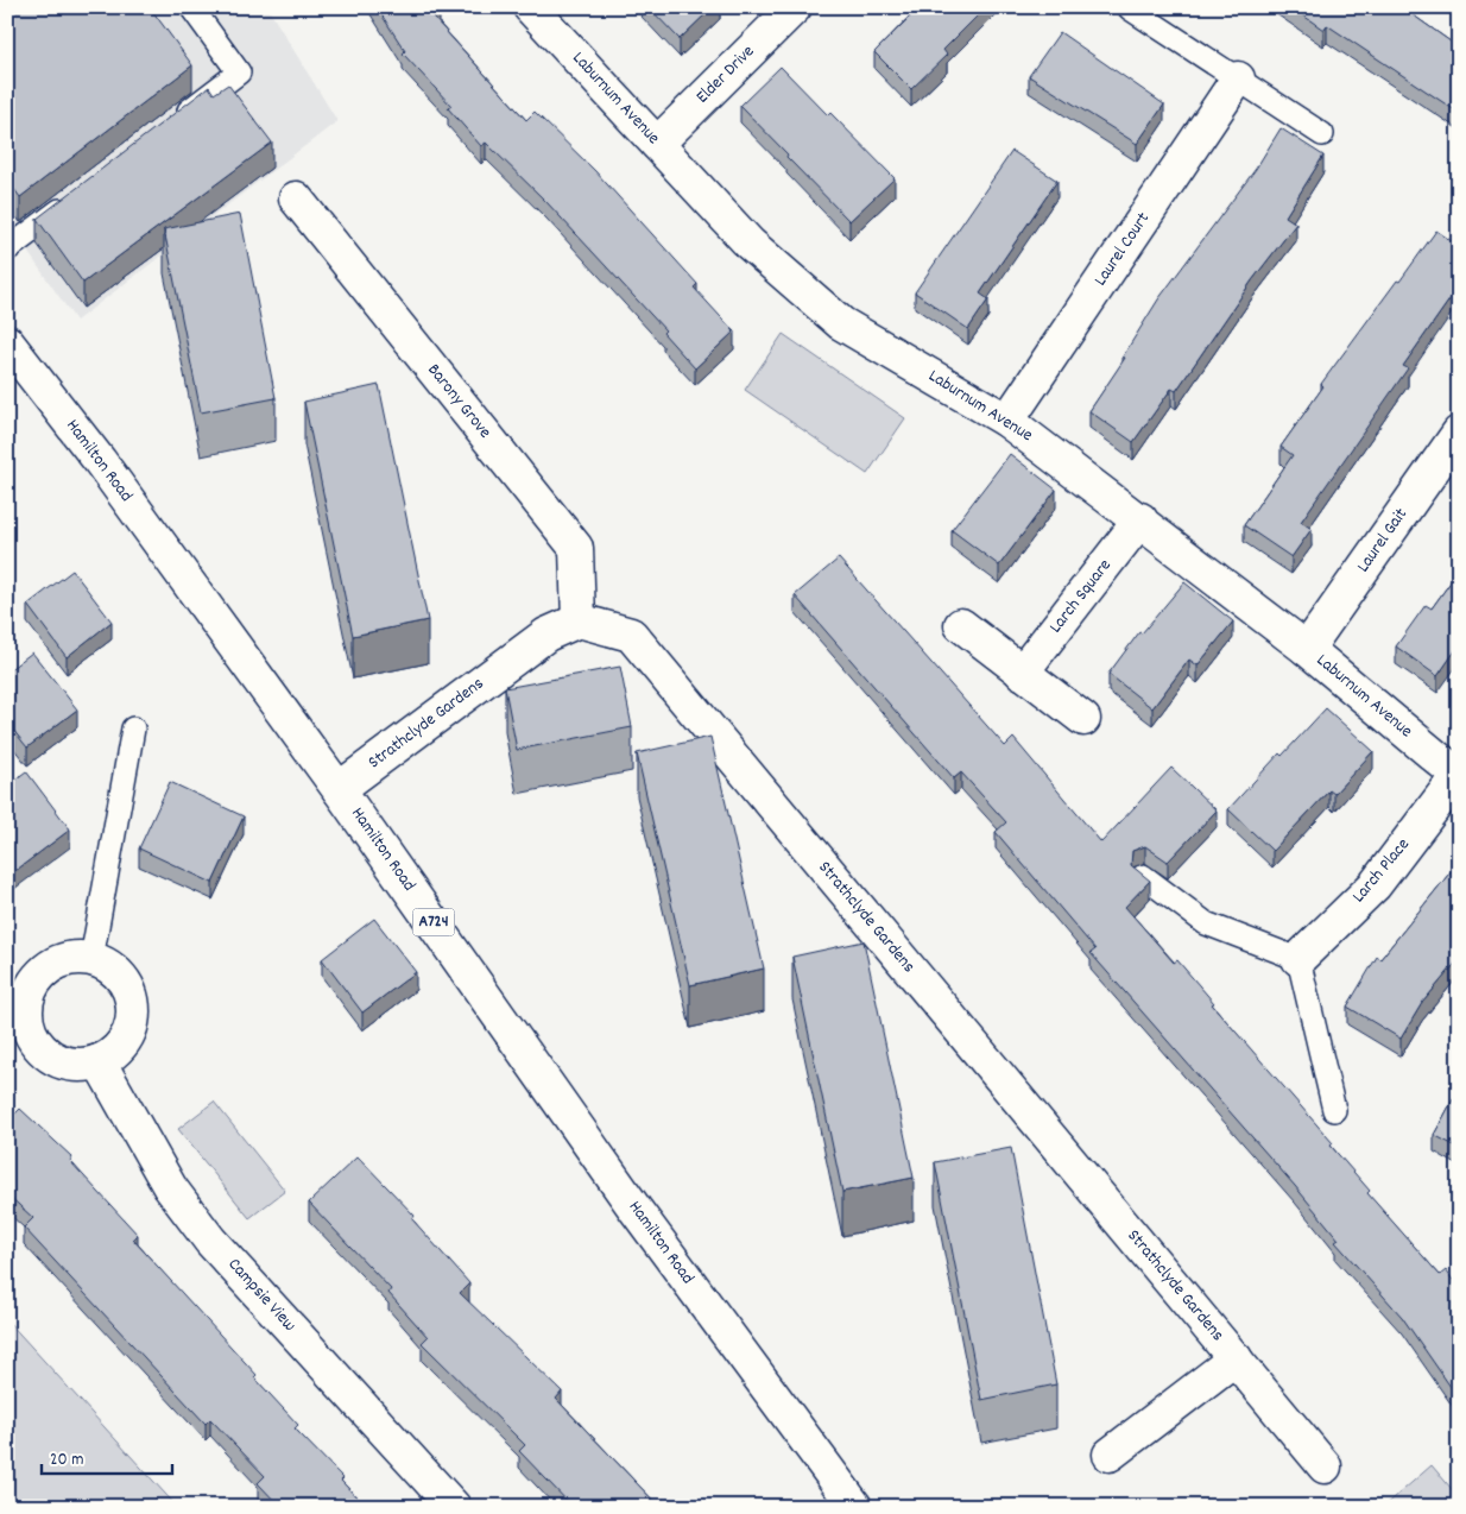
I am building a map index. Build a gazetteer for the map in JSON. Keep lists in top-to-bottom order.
{
  "streets": {
    "street": [
      "Elder Drive",
      "Laburnum Avenue",
      "Laurel Court",
      "Barony Grove",
      "Hamilton Road",
      "Laurel Gait",
      "Larch Square",
      "Strathclyde Gardens",
      "Larch Place",
      "A724",
      "Campsie View"
    ]
  },
  "crossings": [
    ["Elder Drive", "Laburnum Avenue"],
    ["Laburnum Avenue", "Laurel Court"],
    ["Laburnum Avenue", "Laurel Gait"],
    ["Laburnum Avenue", "Larch Square"],
    ["Laburnum Avenue", "Larch Place"],
    ["Barony Grove", "Strathclyde Gardens"],
    ["Hamilton Road", "Strathclyde Gardens"]
  ],
  "scale_bar": "20 m"
}
